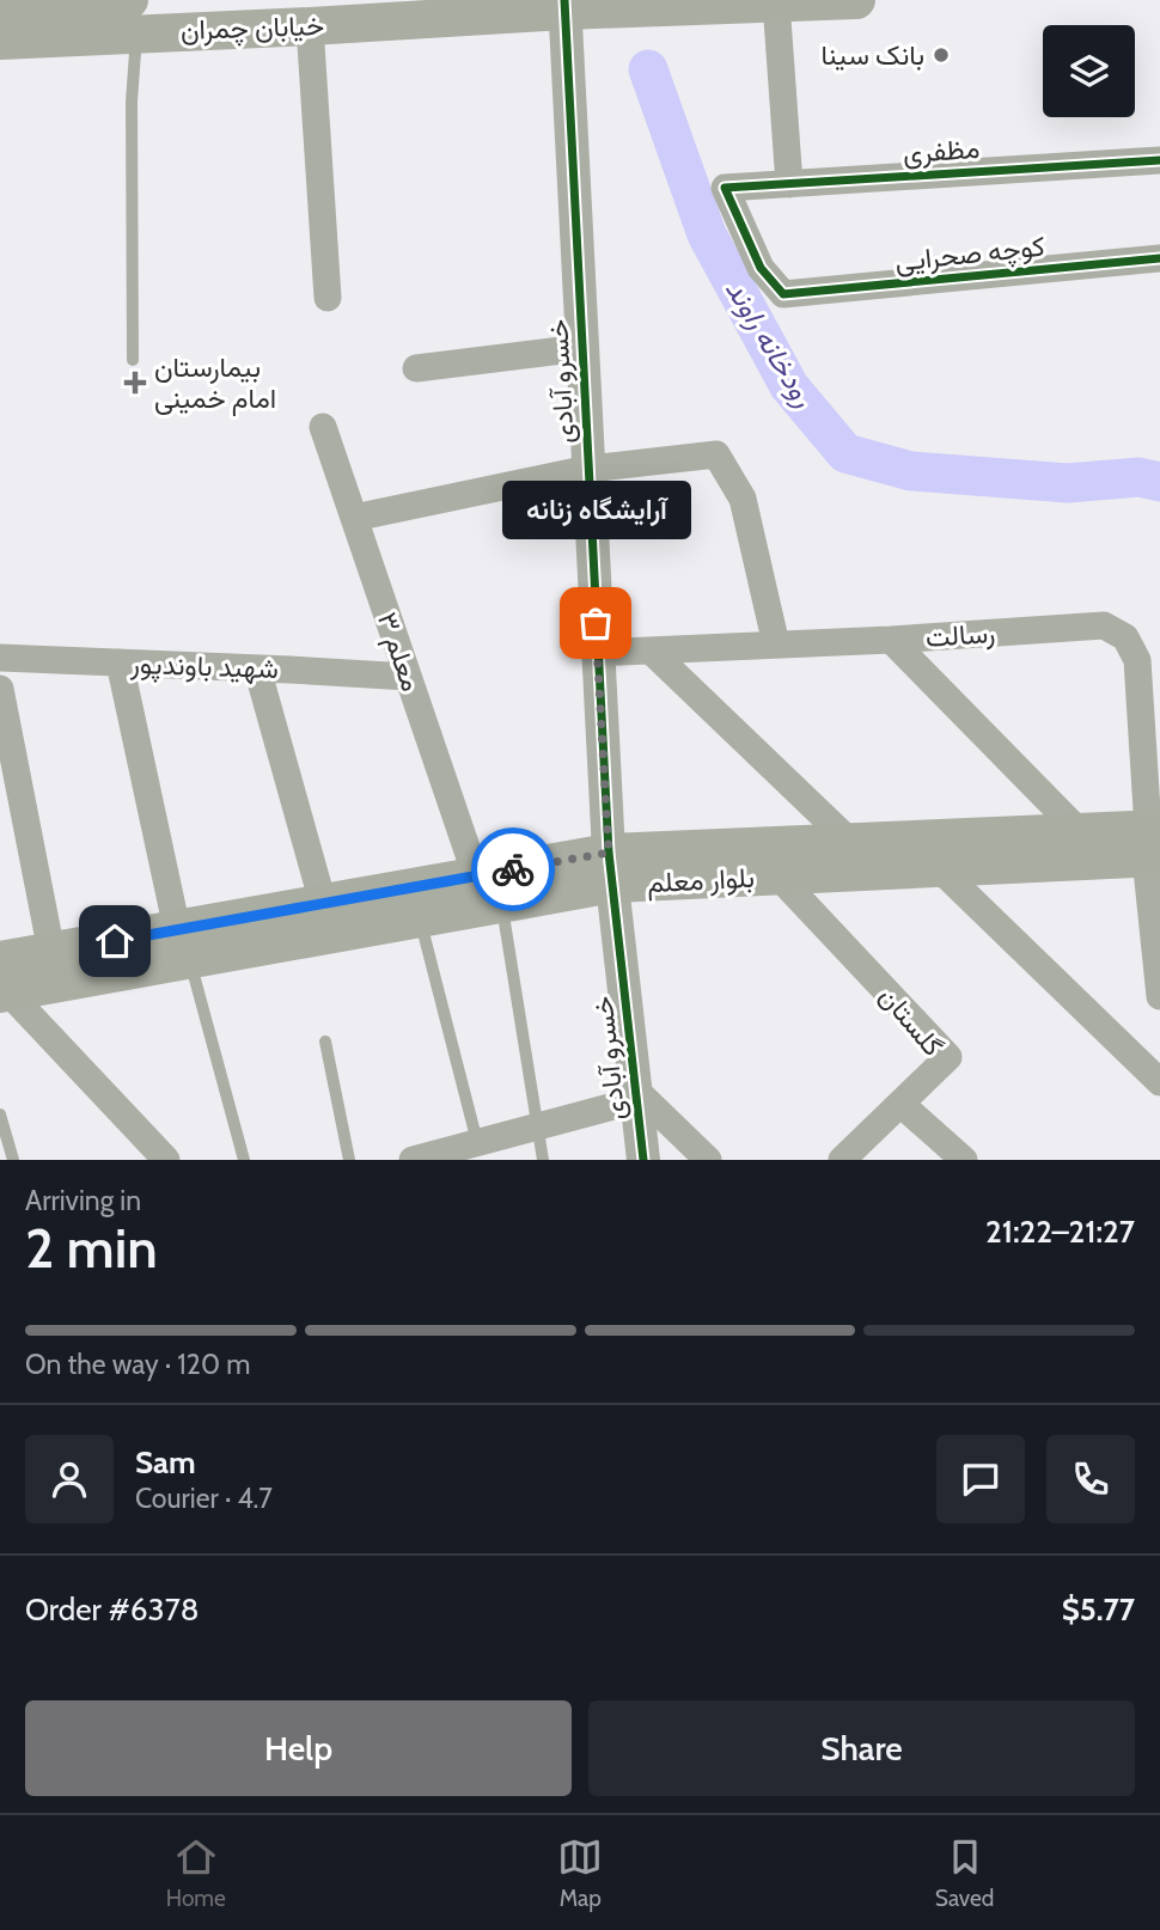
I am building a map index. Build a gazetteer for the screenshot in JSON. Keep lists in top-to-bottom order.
{
  "streets": {
    "main road": ["خیابان چمران", "بلوار معلم"],
    "street": [
      "مظفری",
      "کوچه صحرایی",
      "خسرو آبادی",
      "رسالت",
      "معلم ۳",
      "شهید باوندپور",
      "گلستان"
    ]
  },
  "crossings": [
    ["خیابان چمران", "خسرو آبادی"],
    ["مظفری", "کوچه صحرایی"],
    ["خسرو آبادی", "رسالت"],
    ["خسرو آبادی", "بلوار معلم"],
    ["رسالت", "بلوار معلم"],
    ["معلم ۳", "شهید باوندپور"],
    ["معلم ۳", "بلوار معلم"],
    ["بلوار معلم", "گلستان"]
  ],
  "water": ["رودخانه راوند"],
  "places": {
    "other": ["بانک سینا", "آرایشگاه زنانه"],
    "health": ["بیمارستان امام خمینی"]
  },
  "page": {
    "bubble": "آرایشگاه زنانه",
    "heading": ["2 min", "Arriving in", "21:22–21:27"],
    "panel": [
      "Sam",
      "Courier · 4.7",
      "Order #6378",
      "$5.77"
    ],
    "bar": "On the way · 120 m",
    "buttons": ["Help", "Share"],
    "tabs": ["Home", "Map", "Saved"]
  }
}
